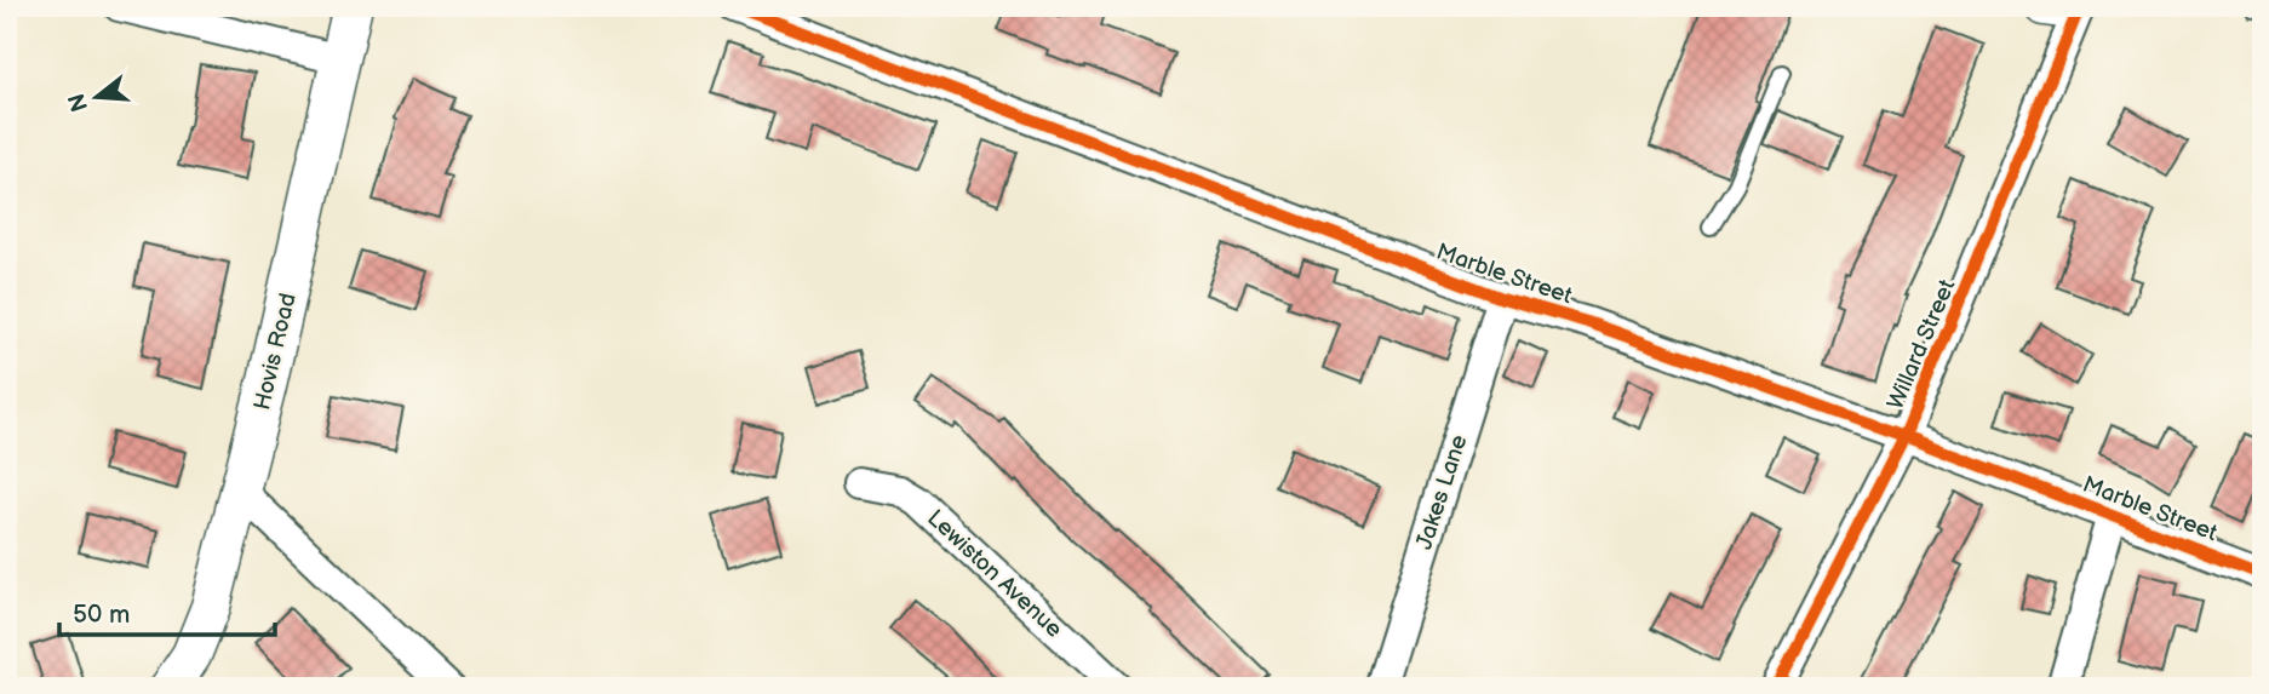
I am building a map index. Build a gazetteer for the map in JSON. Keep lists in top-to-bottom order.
{
  "streets": {
    "street": [
      "Marble Street",
      "Willard Street",
      "Hovis Road",
      "Jakes Lane",
      "Lewiston Avenue"
    ]
  },
  "crossings": [
    ["Marble Street", "Willard Street"],
    ["Marble Street", "Jakes Lane"]
  ],
  "scale_bar": "50 m",
  "north": "left"
}
